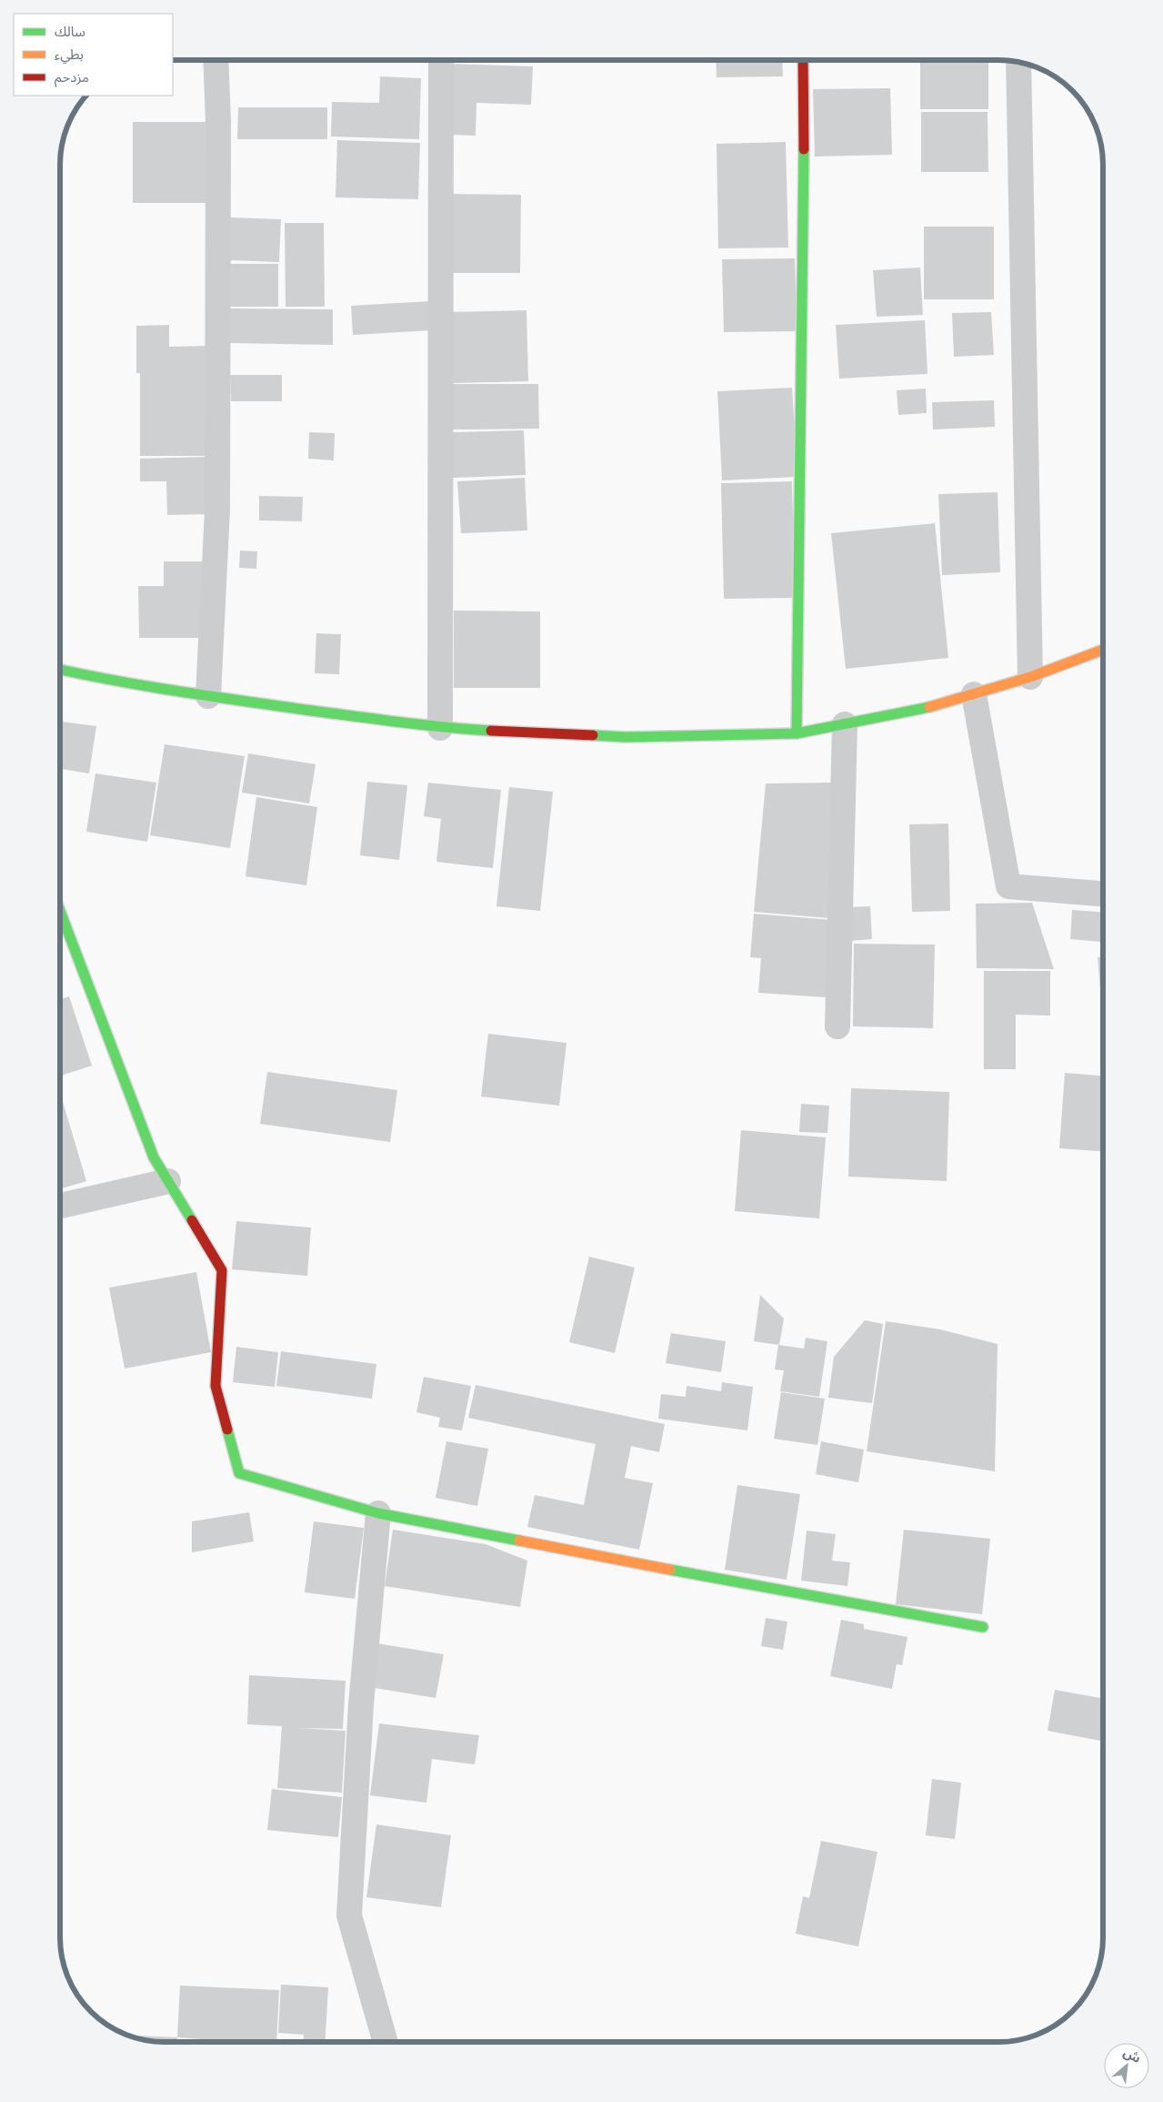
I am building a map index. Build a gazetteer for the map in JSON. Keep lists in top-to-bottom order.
{
  "legend": ["سالك", "بطيء", "مزدحم"],
  "north": "top right"
}
